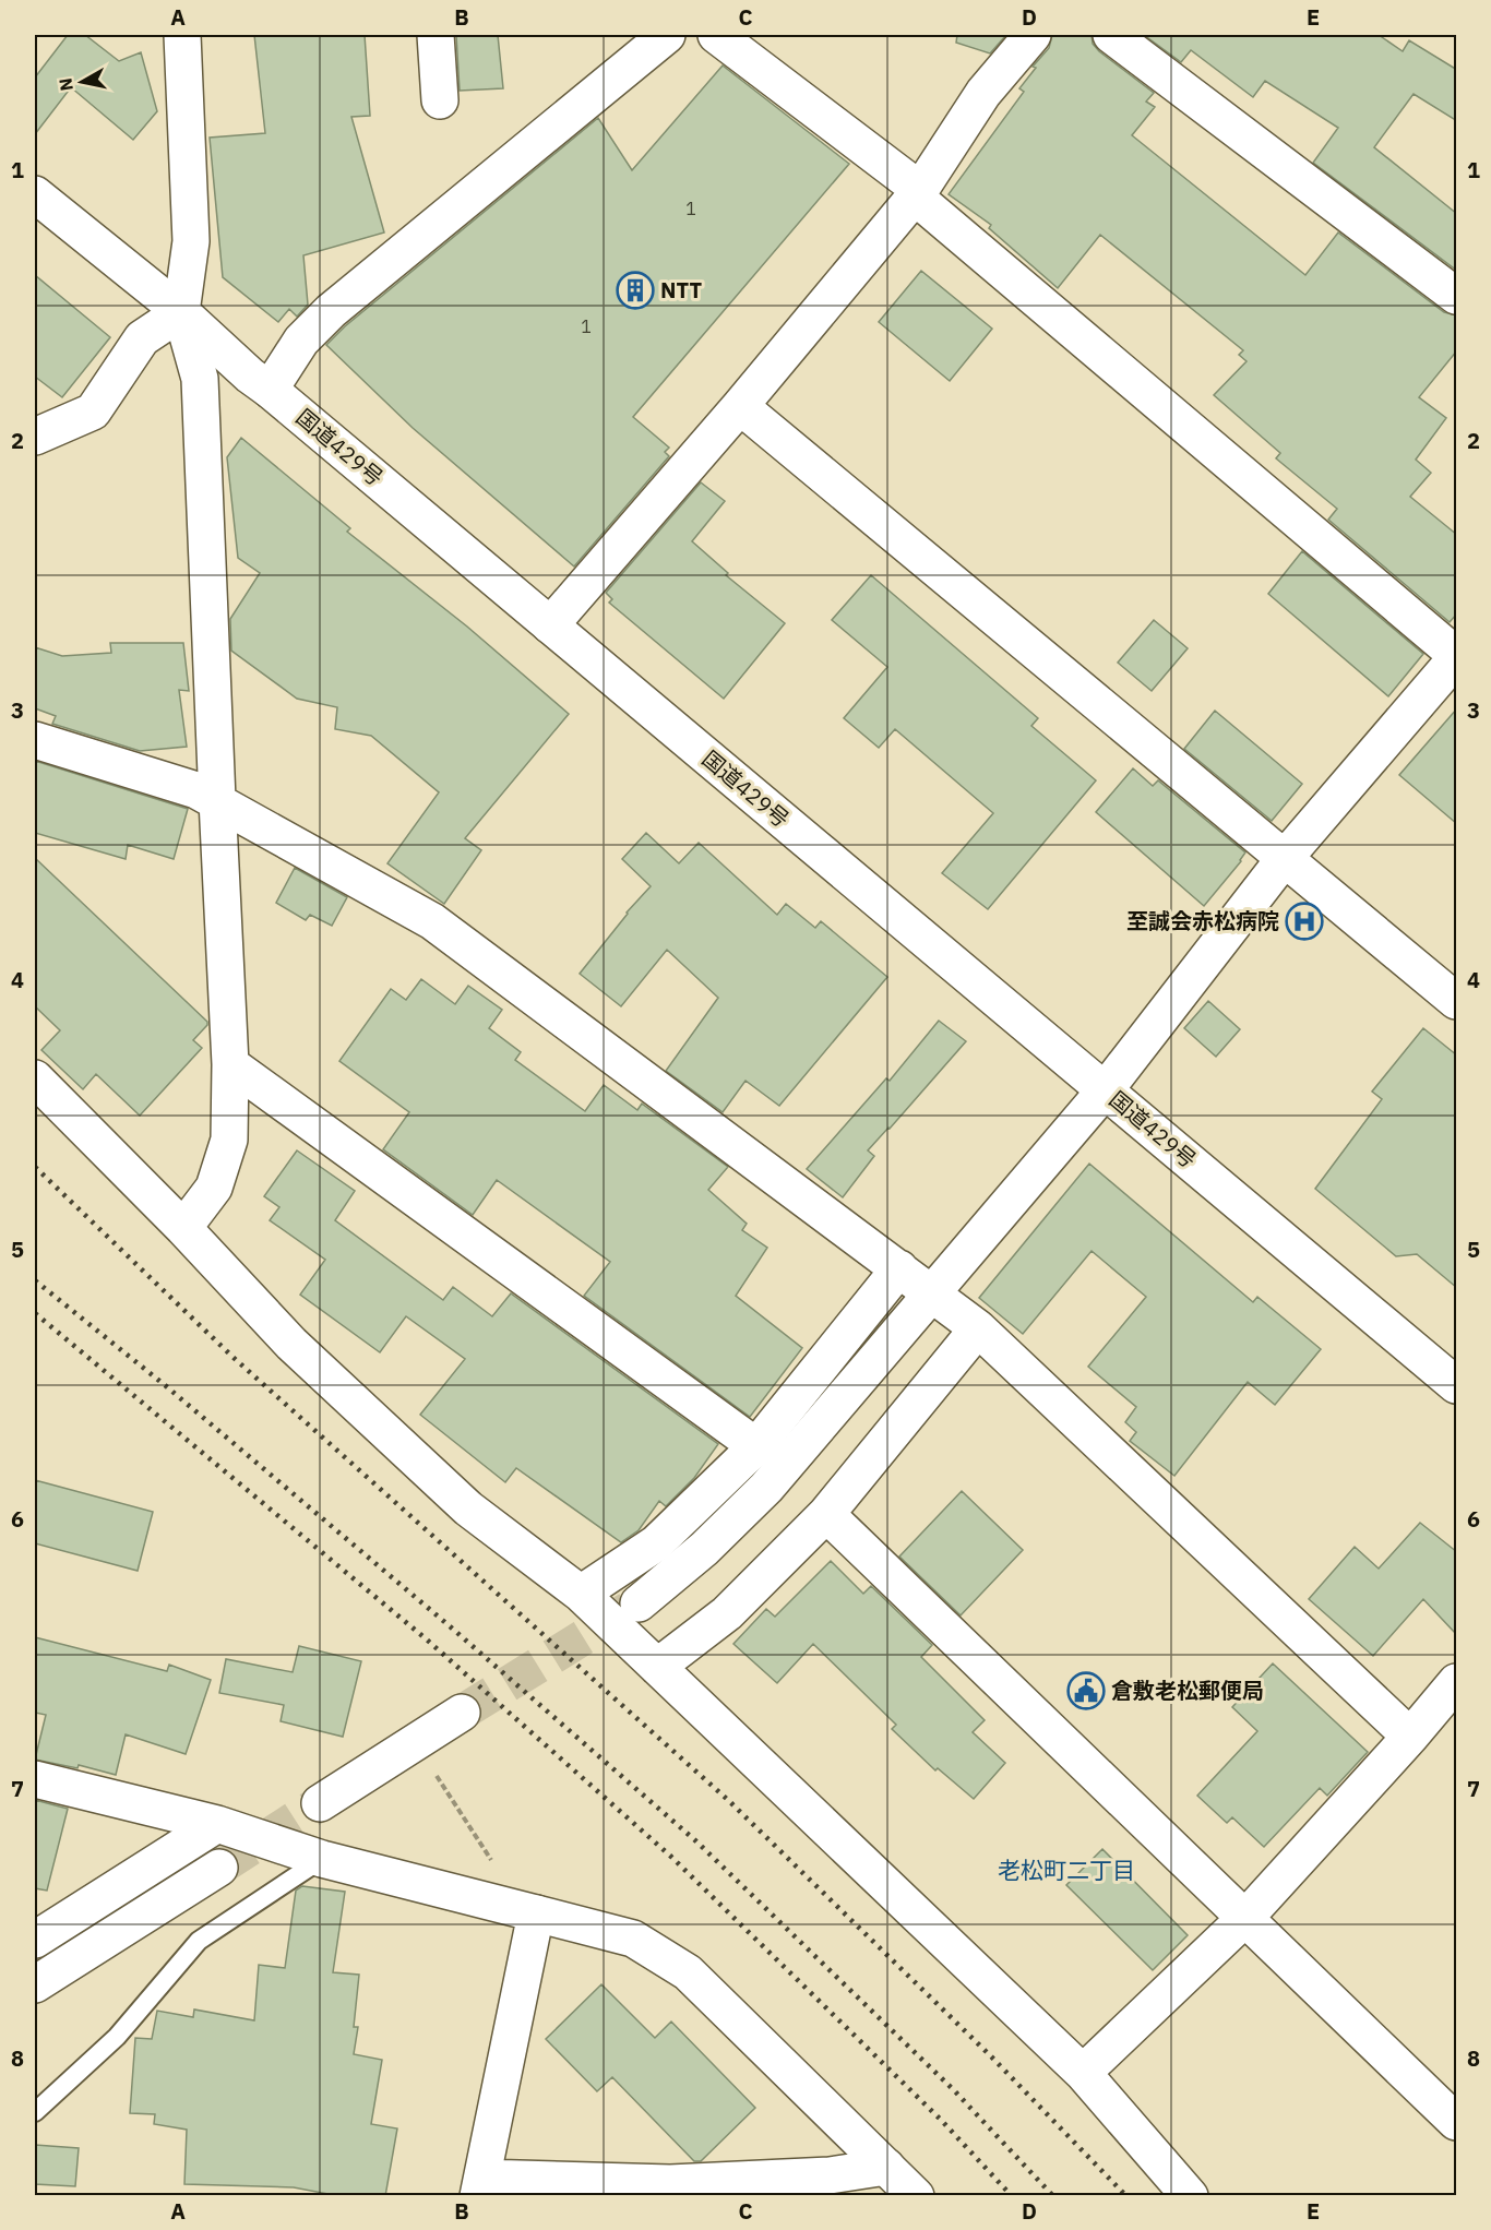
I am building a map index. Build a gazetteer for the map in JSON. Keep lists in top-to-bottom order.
{
  "streets": {
    "main road": ["国道429号"]
  },
  "districts": ["老松町二丁目"],
  "places": {
    "building": ["NTT"],
    "hospital": ["至誠会赤松病院"],
    "public building": ["倉敷老松郵便局"]
  },
  "house_numbers": ["1", "1"],
  "north": "left",
  "grid": {
    "columns": [
      "A",
      "B",
      "C",
      "D",
      "E"
    ],
    "rows": [
      "1",
      "2",
      "3",
      "4",
      "5",
      "6",
      "7",
      "8"
    ]
  }
}
